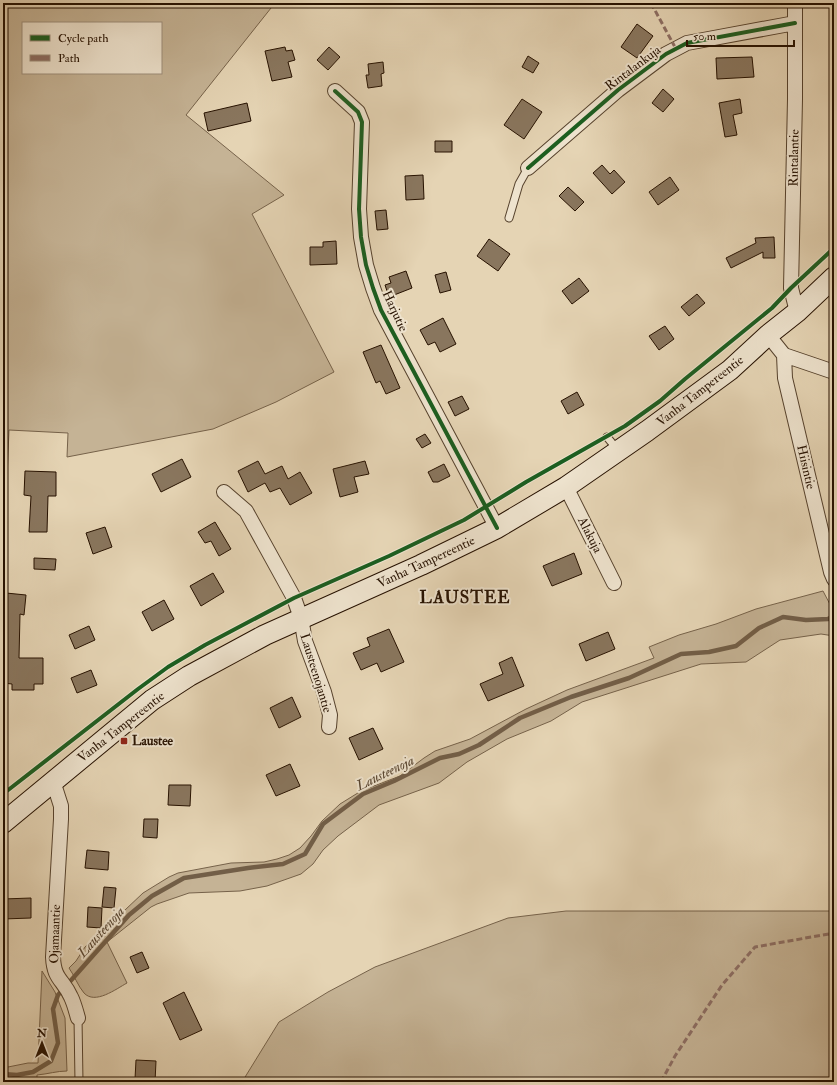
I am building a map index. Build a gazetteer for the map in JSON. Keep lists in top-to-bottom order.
{
  "streets": {
    "main road": ["Vanha Tampereentie"],
    "street": [
      "Rintalankuja",
      "Rintalantie",
      "Harjutie",
      "Hiisintie",
      "Alakuja",
      "Lausteenojantie",
      "Ojamaantie"
    ]
  },
  "crossings": [
    ["Rintalankuja", "Rintalantie"],
    ["Rintalantie", "Vanha Tampereentie"],
    ["Harjutie", "Vanha Tampereentie"],
    ["Vanha Tampereentie", "Alakuja"],
    ["Vanha Tampereentie", "Lausteenojantie"],
    ["Vanha Tampereentie", "Ojamaantie"]
  ],
  "districts": ["LAUSTEE"],
  "water": ["Lausteenoja"],
  "places": {
    "transit": ["Laustee"]
  },
  "legend": ["Cycle path", "Path"],
  "scale_bar": "50 m",
  "north": "top"
}
